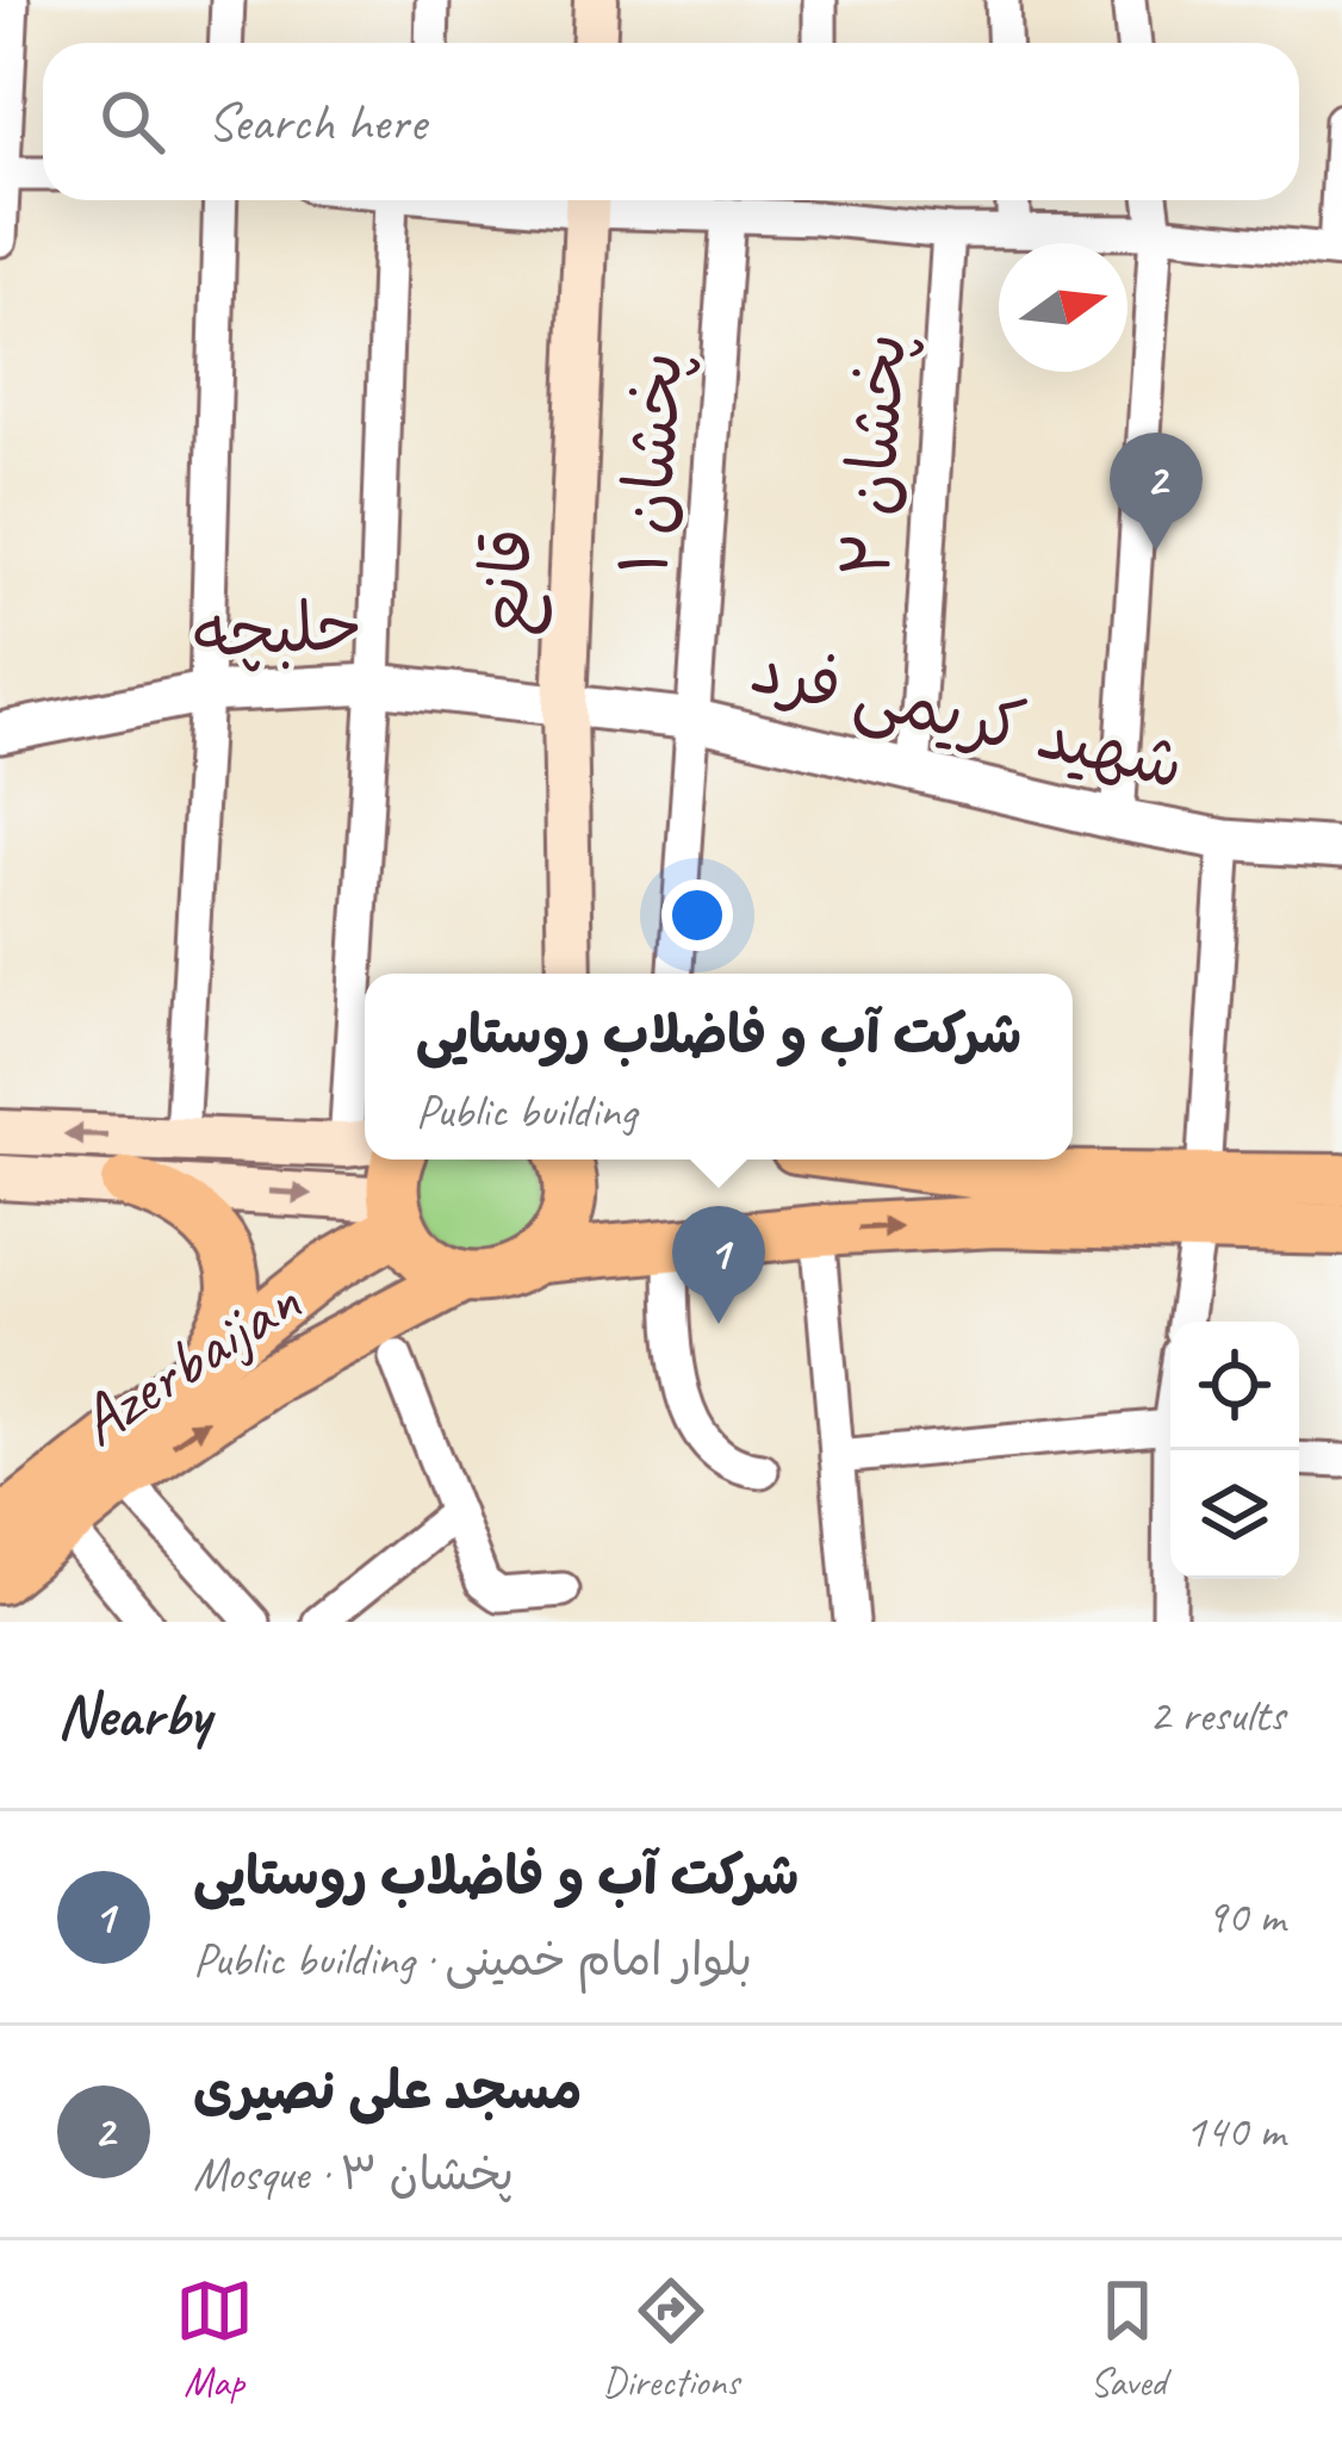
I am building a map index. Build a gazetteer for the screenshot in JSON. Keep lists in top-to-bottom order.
{
  "streets": {
    "main road": ["قانع", "Azerbaijan"],
    "street": [
      "پخشان ۲",
      "پخشان ۱",
      "حلبچه",
      "شهید کریمی فرد"
    ]
  },
  "crossings": [
    ["پخشان ۲", "شهید کریمی فرد"],
    ["پخشان ۱", "شهید کریمی فرد"],
    ["قانع", "حلبچه"],
    ["قانع", "شهید کریمی فرد"],
    ["حلبچه", "شهید کریمی فرد"]
  ],
  "north": "right",
  "page": {
    "search": "Search here",
    "pins": ["2", "1"],
    "popup": ["شرکت آب و فاضلاب روستایی", "Public building"],
    "heading": ["Nearby", "2 results"],
    "list": [
      {
        "mark": "1",
        "name": "شرکت آب و فاضلاب روستایی",
        "note": "Public building · بلوار امام خمینی",
        "value": "90 m"
      },
      {
        "mark": "2",
        "name": "مسجد علی نصیری",
        "note": "Mosque · پخشان ۳",
        "value": "140 m"
      }
    ],
    "nav": ["Map", "Directions", "Saved"]
  }
}
